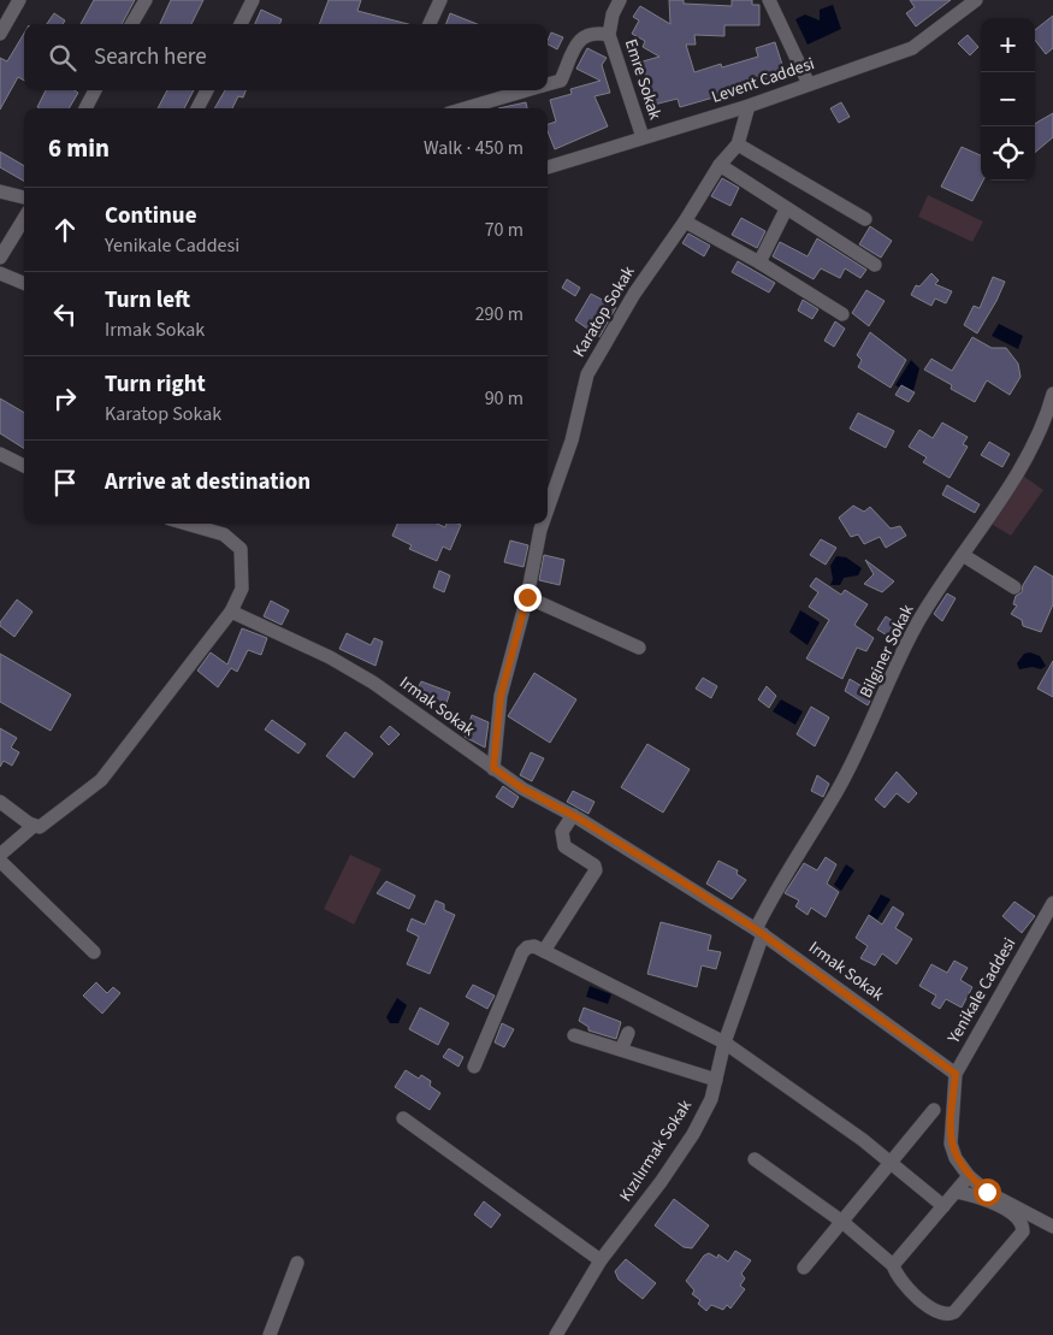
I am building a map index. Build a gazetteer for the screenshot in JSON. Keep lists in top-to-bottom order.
{
  "streets": {
    "street": [
      "Emre Sokak",
      "Levent Caddesi",
      "Karatop Sokak",
      "Bilginer Sokak",
      "Irmak Sokak",
      "Yenikale Caddesi",
      "Kızılırmak Sokak"
    ]
  },
  "crossings": [
    ["Emre Sokak", "Levent Caddesi"],
    ["Levent Caddesi", "Karatop Sokak"],
    ["Karatop Sokak", "Irmak Sokak"],
    ["Bilginer Sokak", "Irmak Sokak"],
    ["Bilginer Sokak", "Kızılırmak Sokak"],
    ["Irmak Sokak", "Yenikale Caddesi"],
    ["Irmak Sokak", "Kızılırmak Sokak"]
  ],
  "page": {
    "map_buttons": ["+", "−"],
    "search": "Search here",
    "heading": ["6 min", "Walk · 450 m"],
    "list": [
      ["Continue", "Yenikale Caddesi", "70 m"],
      ["Turn left", "Irmak Sokak", "290 m"],
      ["Turn right", "Karatop Sokak", "90 m"],
      "Arrive at destination"
    ]
  }
}
